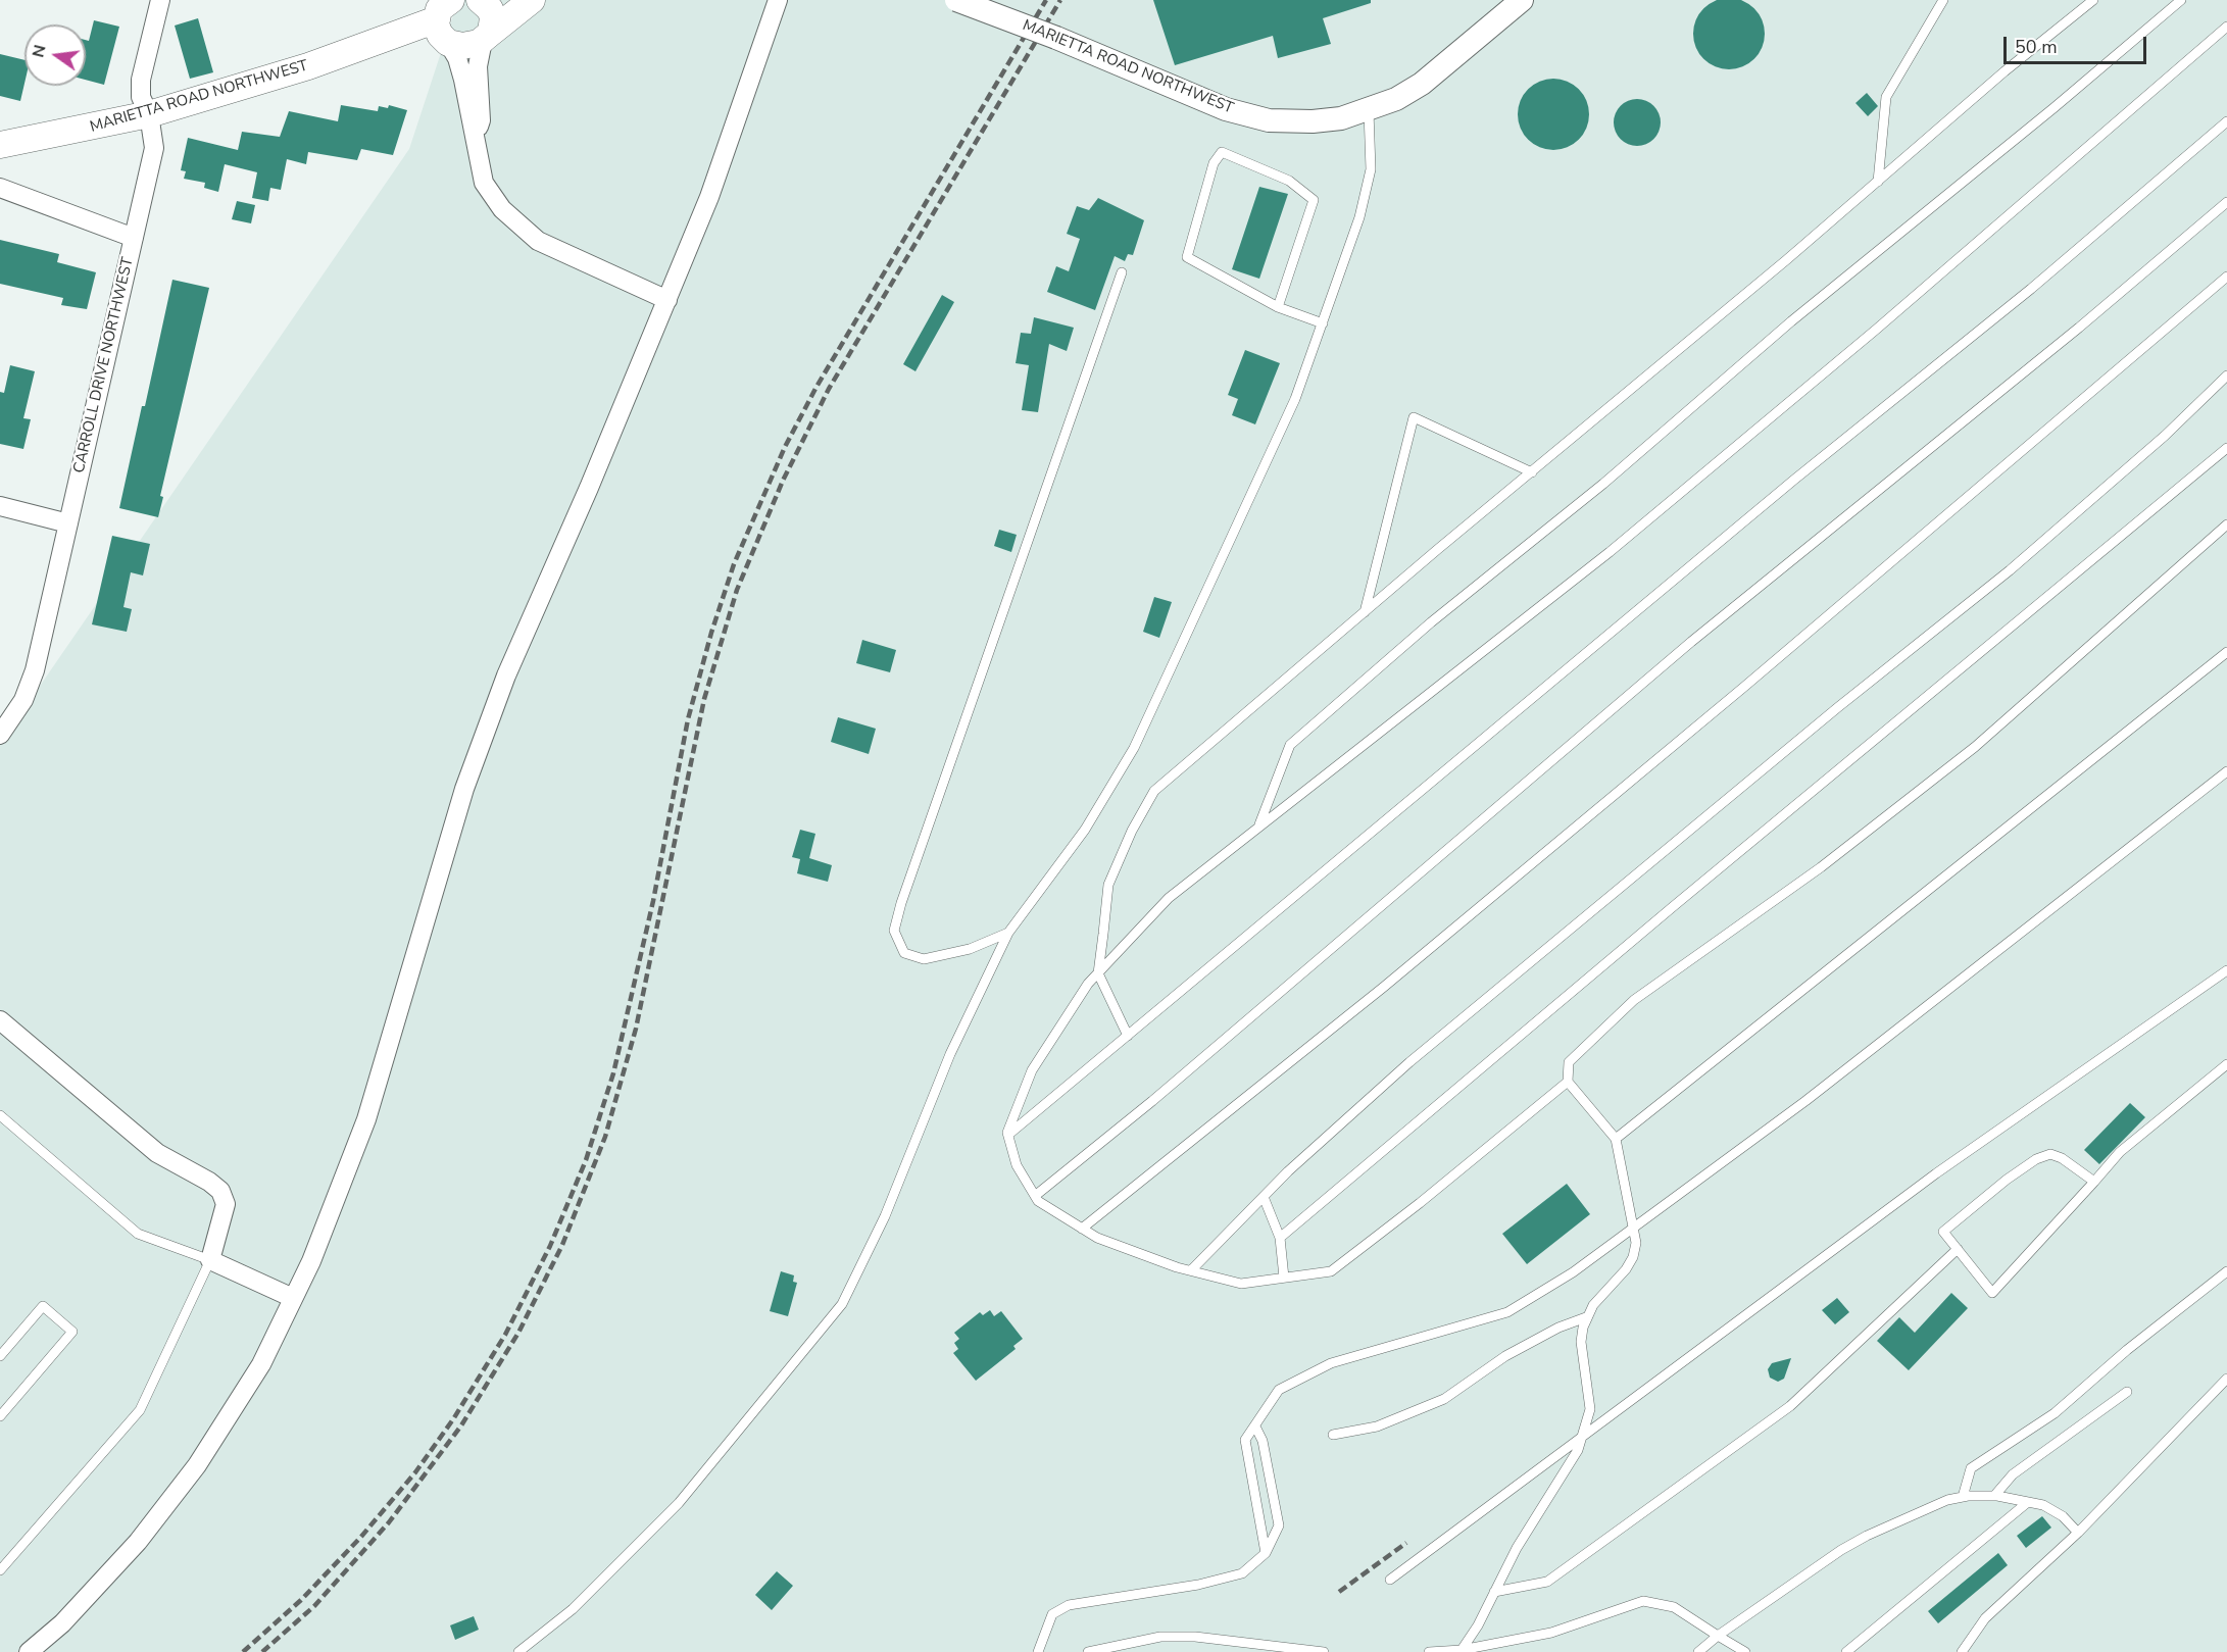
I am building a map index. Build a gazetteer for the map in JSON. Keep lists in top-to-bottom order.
{
  "streets": {
    "main road": ["MARIETTA ROAD NORTHWEST"],
    "street": ["CARROLL DRIVE NORTHWEST"]
  },
  "crossings": [
    ["MARIETTA ROAD NORTHWEST", "CARROLL DRIVE NORTHWEST"]
  ],
  "scale_bar": "50 m",
  "north": "left"
}
